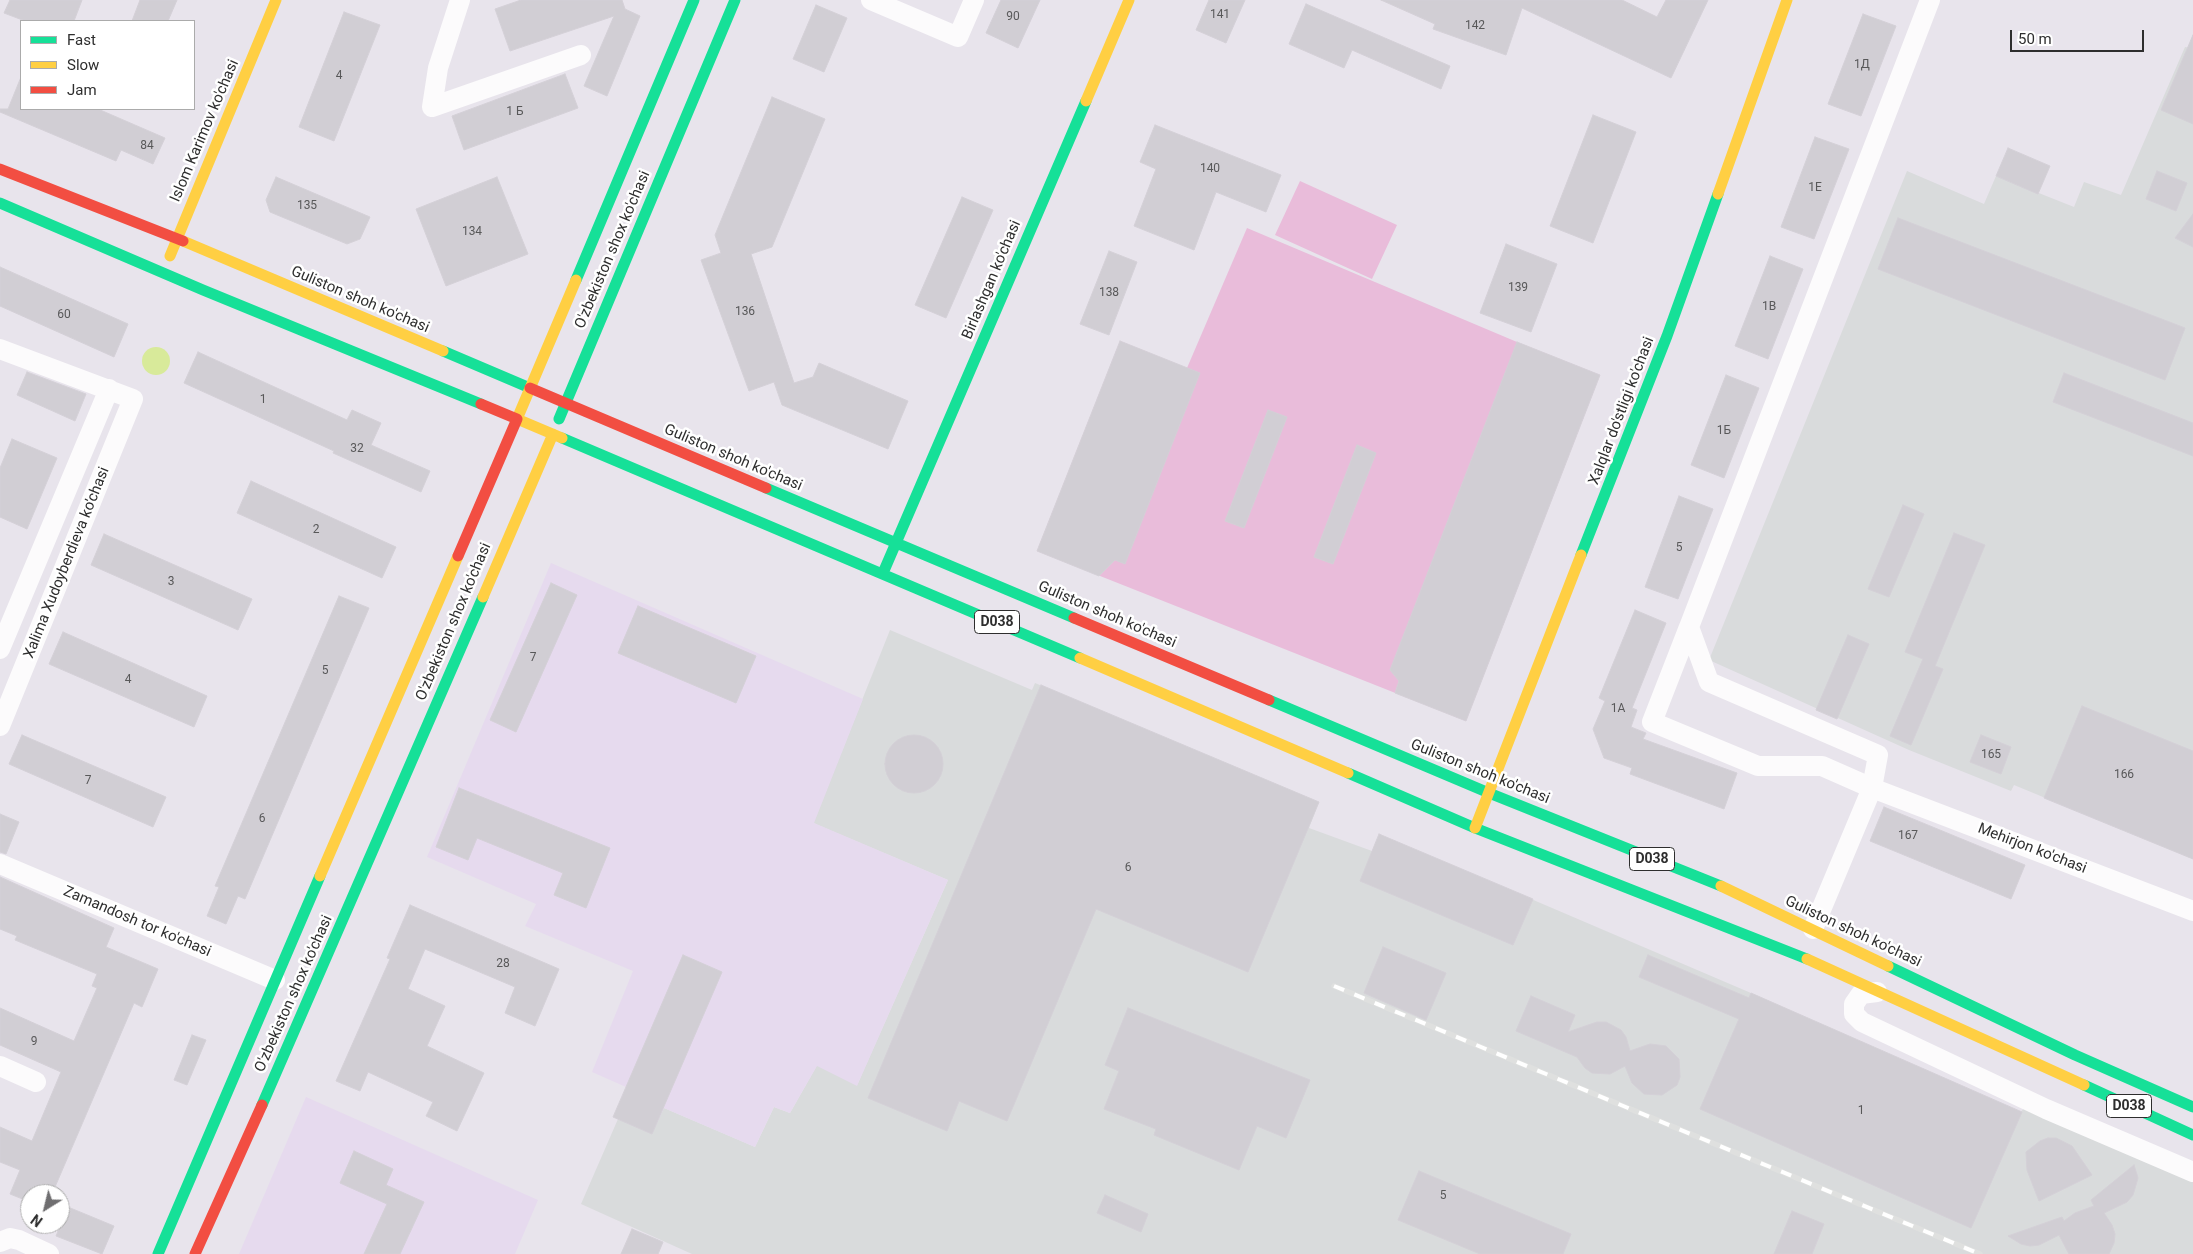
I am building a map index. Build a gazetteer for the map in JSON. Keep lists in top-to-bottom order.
{
  "streets": {
    "main road": [
      "Islom Karimov ko'chasi",
      "O'zbekiston shox ko'chasi",
      "Birlashgan ko'chasi",
      "Guliston shoh ko'chasi",
      "Xalqlar do'stligi ko'chasi",
      "D038"
    ],
    "street": ["Xalima Xudoyberdieva ko'chasi", "Mehirjon ko'chasi", "Zamandosh tor ko'chasi"]
  },
  "crossings": [
    ["Islom Karimov ko'chasi", "Guliston shoh ko'chasi"],
    ["O'zbekiston shox ko'chasi", "Guliston shoh ko'chasi"],
    ["O'zbekiston shox ko'chasi", "D038"],
    ["O'zbekiston shox ko'chasi", "Zamandosh tor ko'chasi"],
    ["Birlashgan ko'chasi", "Guliston shoh ko'chasi"],
    ["Birlashgan ko'chasi", "D038"],
    ["Guliston shoh ko'chasi", "Xalqlar do'stligi ko'chasi"],
    ["Xalqlar do'stligi ko'chasi", "D038"]
  ],
  "house_numbers": [
    "141",
    "90",
    "142",
    "1Д",
    "4",
    "1 Б",
    "84",
    "140",
    "1Е",
    "135",
    "134",
    "139",
    "138",
    "1В",
    "136",
    "60",
    "1",
    "1Б",
    "32",
    "2",
    "5",
    "3",
    "7",
    "5",
    "4",
    "1А",
    "165",
    "166",
    "7",
    "6",
    "167",
    "6",
    "28",
    "9",
    "1",
    "5"
  ],
  "legend": ["Fast", "Slow", "Jam"],
  "scale_bar": "50 m",
  "north": "bottom left"
}
